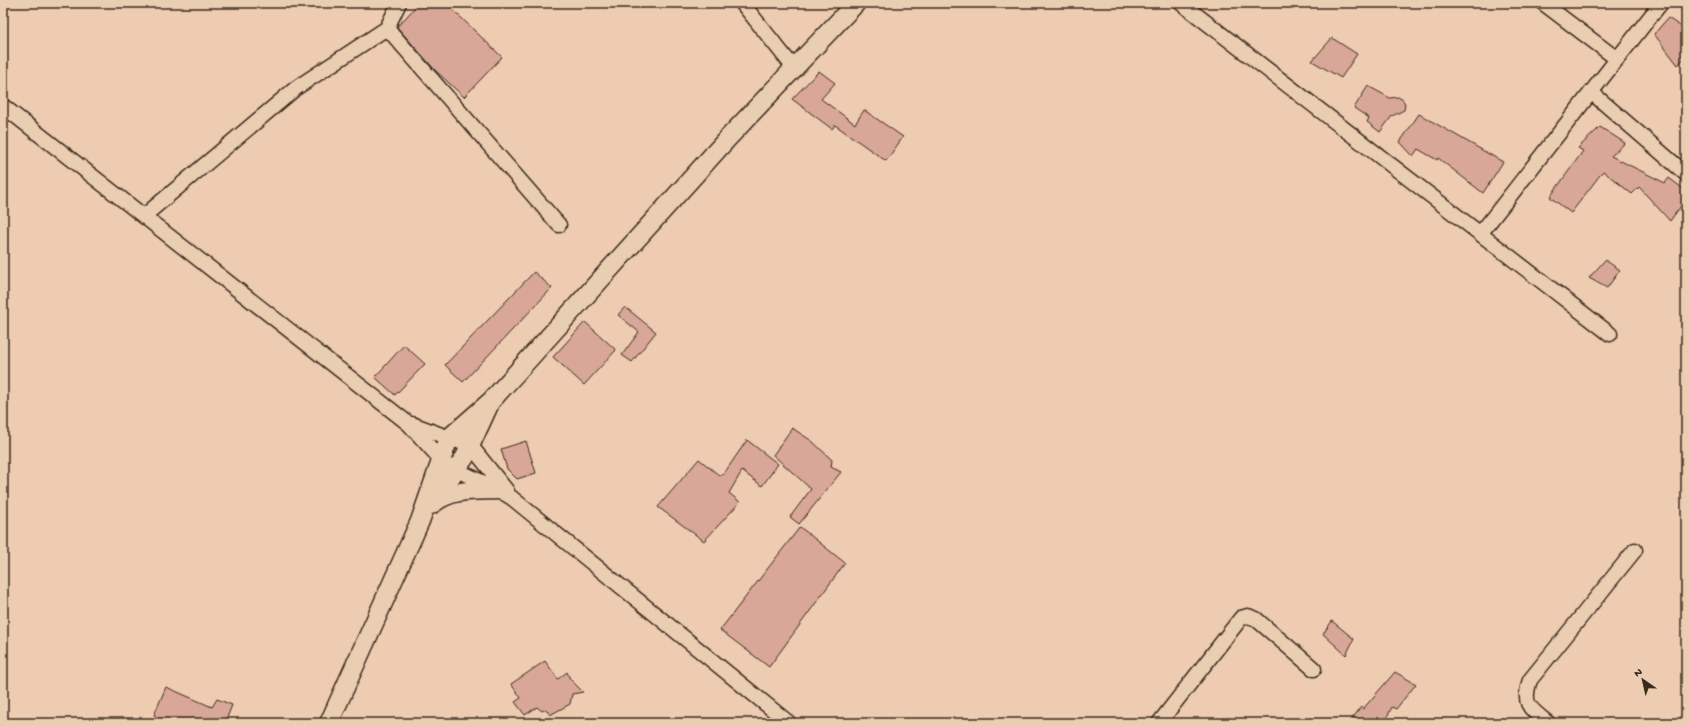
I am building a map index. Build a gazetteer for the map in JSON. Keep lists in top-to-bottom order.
{
  "north": "top left"
}
